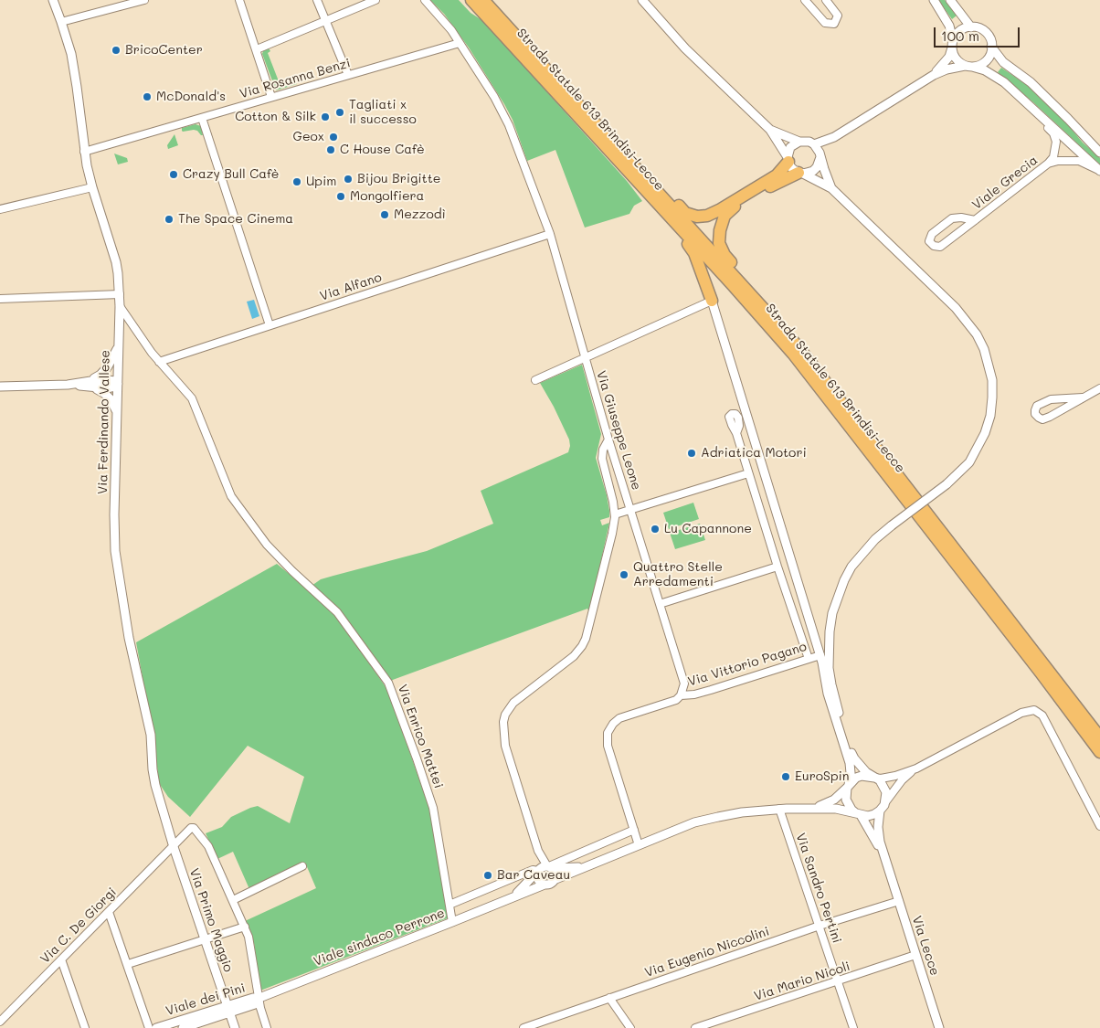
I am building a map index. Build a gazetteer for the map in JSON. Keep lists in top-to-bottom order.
{
  "streets": {
    "highway": ["Strada Statale 613 Brindisi-Lecce"],
    "street": [
      "Via Rosanna Benzi",
      "Viale Grecia",
      "Via Alfano",
      "Via Ferdinando Vallese",
      "Via Giuseppe Leone",
      "Via Vittorio Pagano",
      "Via Enrico Mattei",
      "Via Sandro Pertini",
      "Via Primo Maggio",
      "Via C. De Giorgi",
      "Viale sindaco Perrone",
      "Via Lecce",
      "Via Eugenio Niccolini",
      "Via Mario Nicoli",
      "Viale dei Pini"
    ]
  },
  "crossings": [
    ["Via Rosanna Benzi", "Via Ferdinando Vallese"],
    ["Via Rosanna Benzi", "Via Giuseppe Leone"],
    ["Via Alfano", "Via Giuseppe Leone"],
    ["Via Alfano", "Via Enrico Mattei"],
    ["Via Ferdinando Vallese", "Via Enrico Mattei"],
    ["Via Ferdinando Vallese", "Via Primo Maggio"],
    ["Via Ferdinando Vallese", "Via C. De Giorgi"],
    ["Via Giuseppe Leone", "Via Vittorio Pagano"],
    ["Via Enrico Mattei", "Viale sindaco Perrone"],
    ["Via Sandro Pertini", "Via Eugenio Niccolini"],
    ["Via Sandro Pertini", "Via Mario Nicoli"],
    ["Via Primo Maggio", "Via C. De Giorgi"],
    ["Via Primo Maggio", "Viale dei Pini"],
    ["Viale sindaco Perrone", "Viale dei Pini"],
    ["Via Lecce", "Via Eugenio Niccolini"],
    ["Via Lecce", "Via Mario Nicoli"]
  ],
  "places": [
    "BricoCenter",
    "McDonald's",
    "Tagliati x il successo",
    "Cotton & Silk",
    "Geox",
    "C House Cafè",
    "Crazy Bull Cafè",
    "Bijou Brigitte",
    "Upim",
    "Mongolfiera",
    "Mezzodì",
    "The Space Cinema",
    "Adriatica Motori",
    "Lu Capannone",
    "Quattro Stelle Arredamenti",
    "EuroSpin",
    "Bar Caveau"
  ],
  "scale_bar": "100 m"
}
